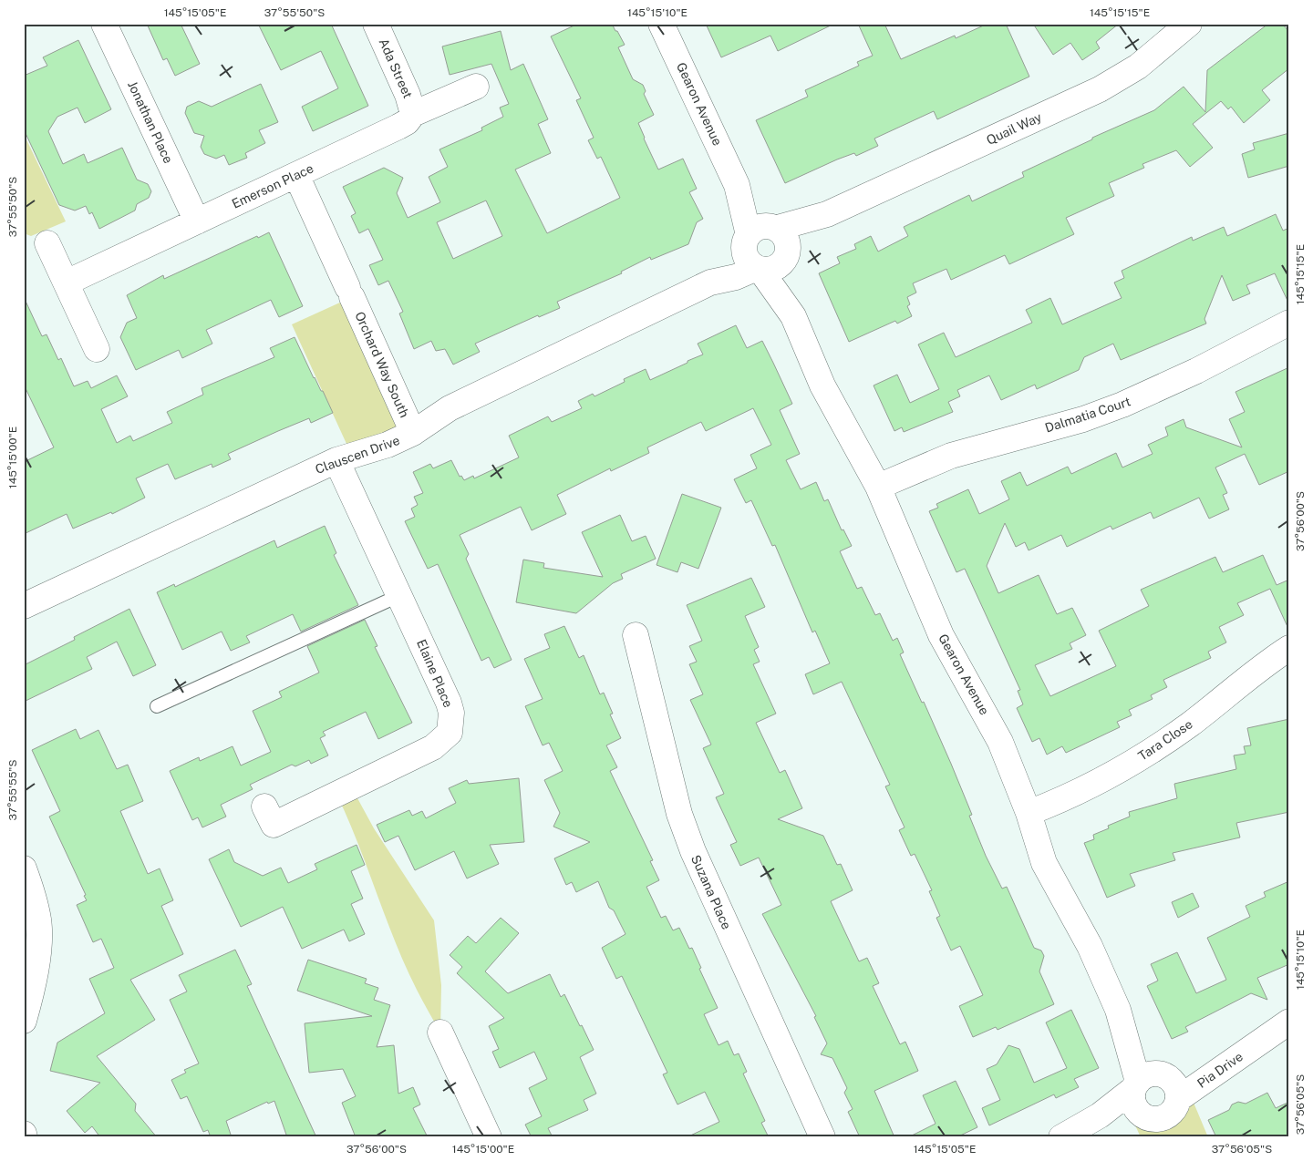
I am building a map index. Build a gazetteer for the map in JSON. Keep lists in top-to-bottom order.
{
  "streets": {
    "street": [
      "Ada Street",
      "Gearon Avenue",
      "Jonathan Place",
      "Quail Way",
      "Emerson Place",
      "Orchard Way South",
      "Dalmatia Court",
      "Clauscen Drive",
      "Elaine Place",
      "Tara Close",
      "Suzana Place",
      "Pia Drive"
    ]
  },
  "crossings": [
    ["Ada Street", "Emerson Place"],
    ["Gearon Avenue", "Quail Way"],
    ["Gearon Avenue", "Dalmatia Court"],
    ["Gearon Avenue", "Clauscen Drive"],
    ["Gearon Avenue", "Tara Close"],
    ["Gearon Avenue", "Pia Drive"],
    ["Jonathan Place", "Emerson Place"],
    ["Quail Way", "Clauscen Drive"],
    ["Emerson Place", "Orchard Way South"],
    ["Orchard Way South", "Clauscen Drive"],
    ["Clauscen Drive", "Elaine Place"]
  ],
  "coordinates": [
    "145°15'05\"E",
    "37°55'50\"S",
    "145°15'10\"E",
    "145°15'15\"E",
    "145°15'00\"E",
    "37°56'00\"S",
    "37°55'55\"S",
    "37°56'05\"S"
  ]
}
